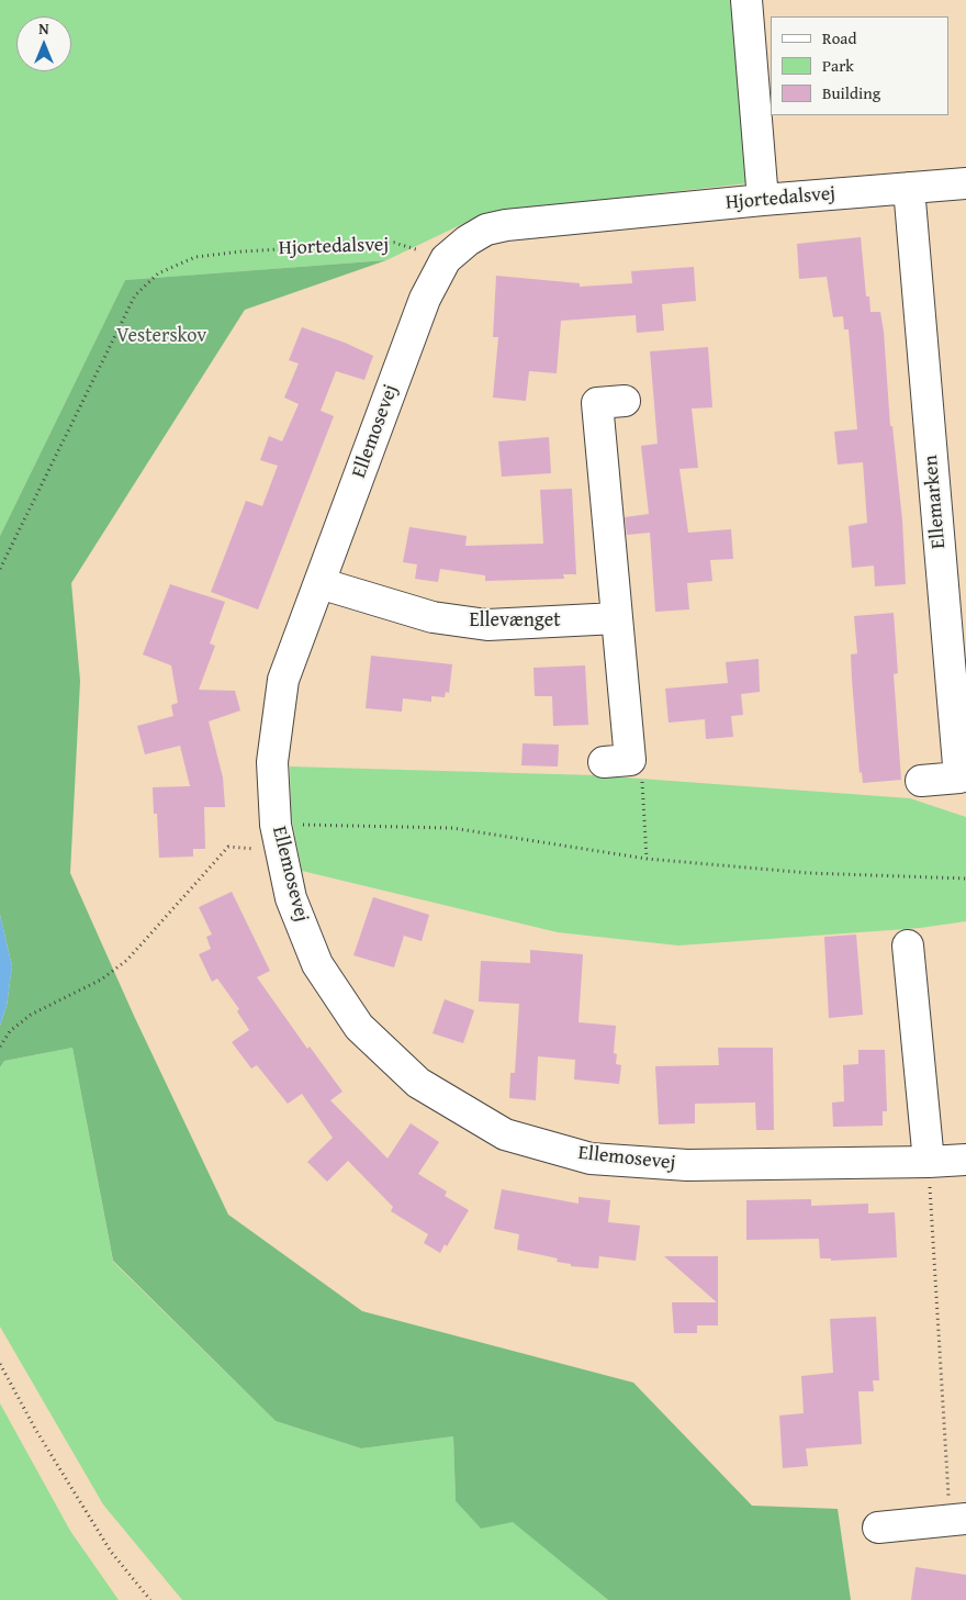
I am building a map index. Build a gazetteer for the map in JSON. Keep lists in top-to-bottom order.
{
  "streets": {
    "street": [
      "Hjortedalsvej",
      "Ellemosevej",
      "Ellemarken",
      "Ellevænget"
    ]
  },
  "crossings": [
    ["Hjortedalsvej", "Ellemosevej"],
    ["Hjortedalsvej", "Ellemarken"],
    ["Ellemosevej", "Ellevænget"]
  ],
  "parks": ["Vesterskov"],
  "legend": ["Road", "Park", "Building"],
  "north": "top"
}
